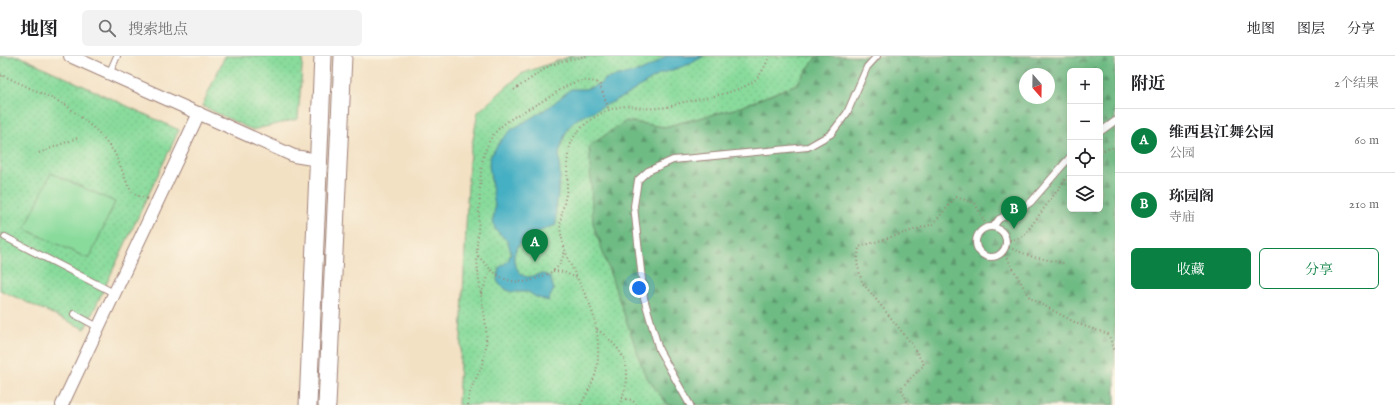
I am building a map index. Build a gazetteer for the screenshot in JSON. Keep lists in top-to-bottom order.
{
  "north": "bottom",
  "page": {
    "header": "地图",
    "search": "搜索地点",
    "nav": ["地图", "图层", "分享"],
    "heading": ["附近", "2个结果"],
    "map_buttons": ["+", "−"],
    "list": [
      {
        "mark": "A",
        "name": "维西县江舞公园",
        "note": "公园",
        "value": "60 m"
      },
      {
        "mark": "B",
        "name": "珎园阁",
        "note": "寺庙",
        "value": "210 m"
      }
    ],
    "pins": ["B", "A"],
    "buttons": ["收藏", "分享"]
  }
}
